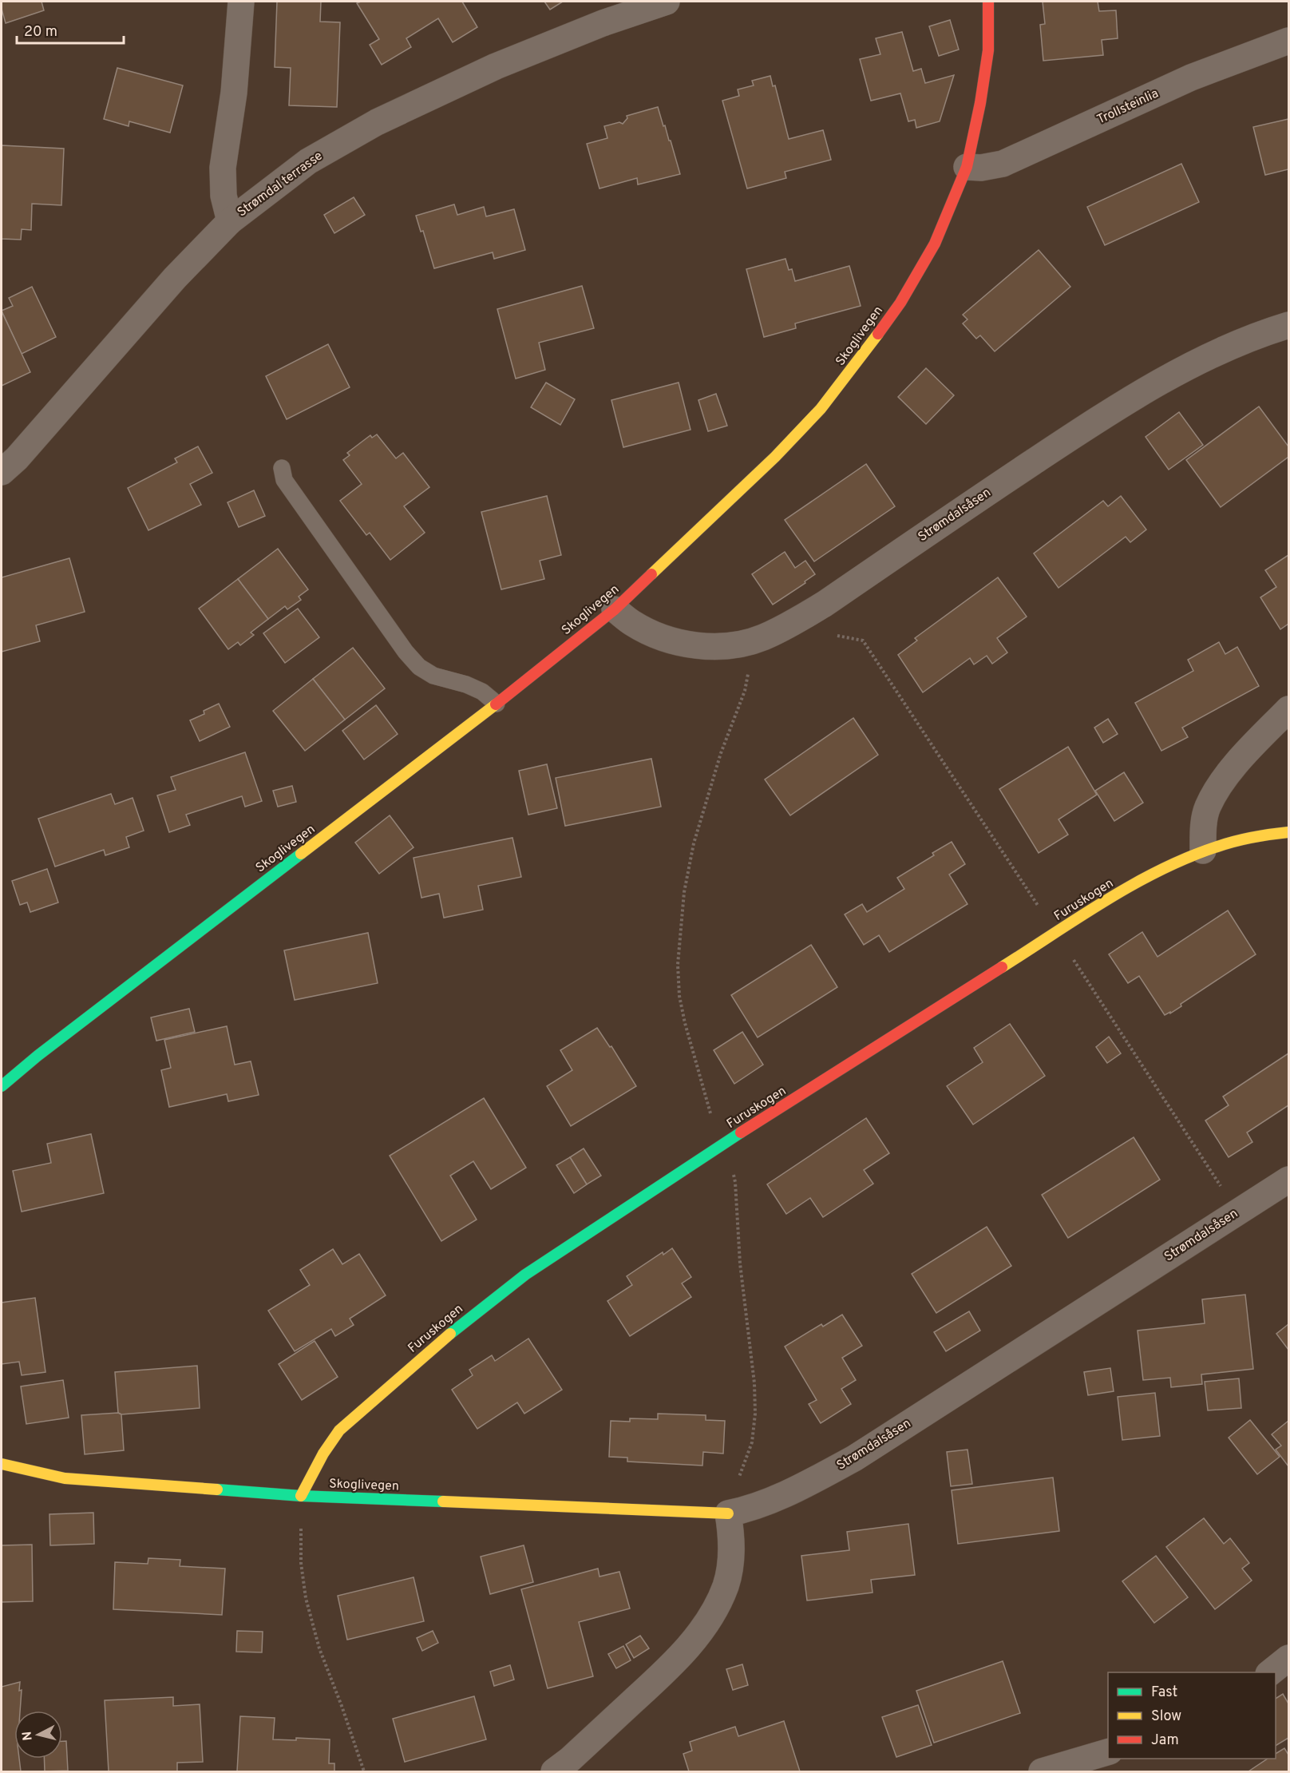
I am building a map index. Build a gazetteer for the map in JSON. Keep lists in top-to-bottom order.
{
  "streets": {
    "street": [
      "Trollsteinlia",
      "Strømdal terrasse",
      "Skoglivegen",
      "Strømdalsåsen",
      "Furuskogen"
    ]
  },
  "crossings": [
    ["Trollsteinlia", "Skoglivegen"],
    ["Skoglivegen", "Strømdalsåsen"],
    ["Skoglivegen", "Furuskogen"]
  ],
  "legend": ["Fast", "Slow", "Jam"],
  "scale_bar": "20 m",
  "north": "left"
}
